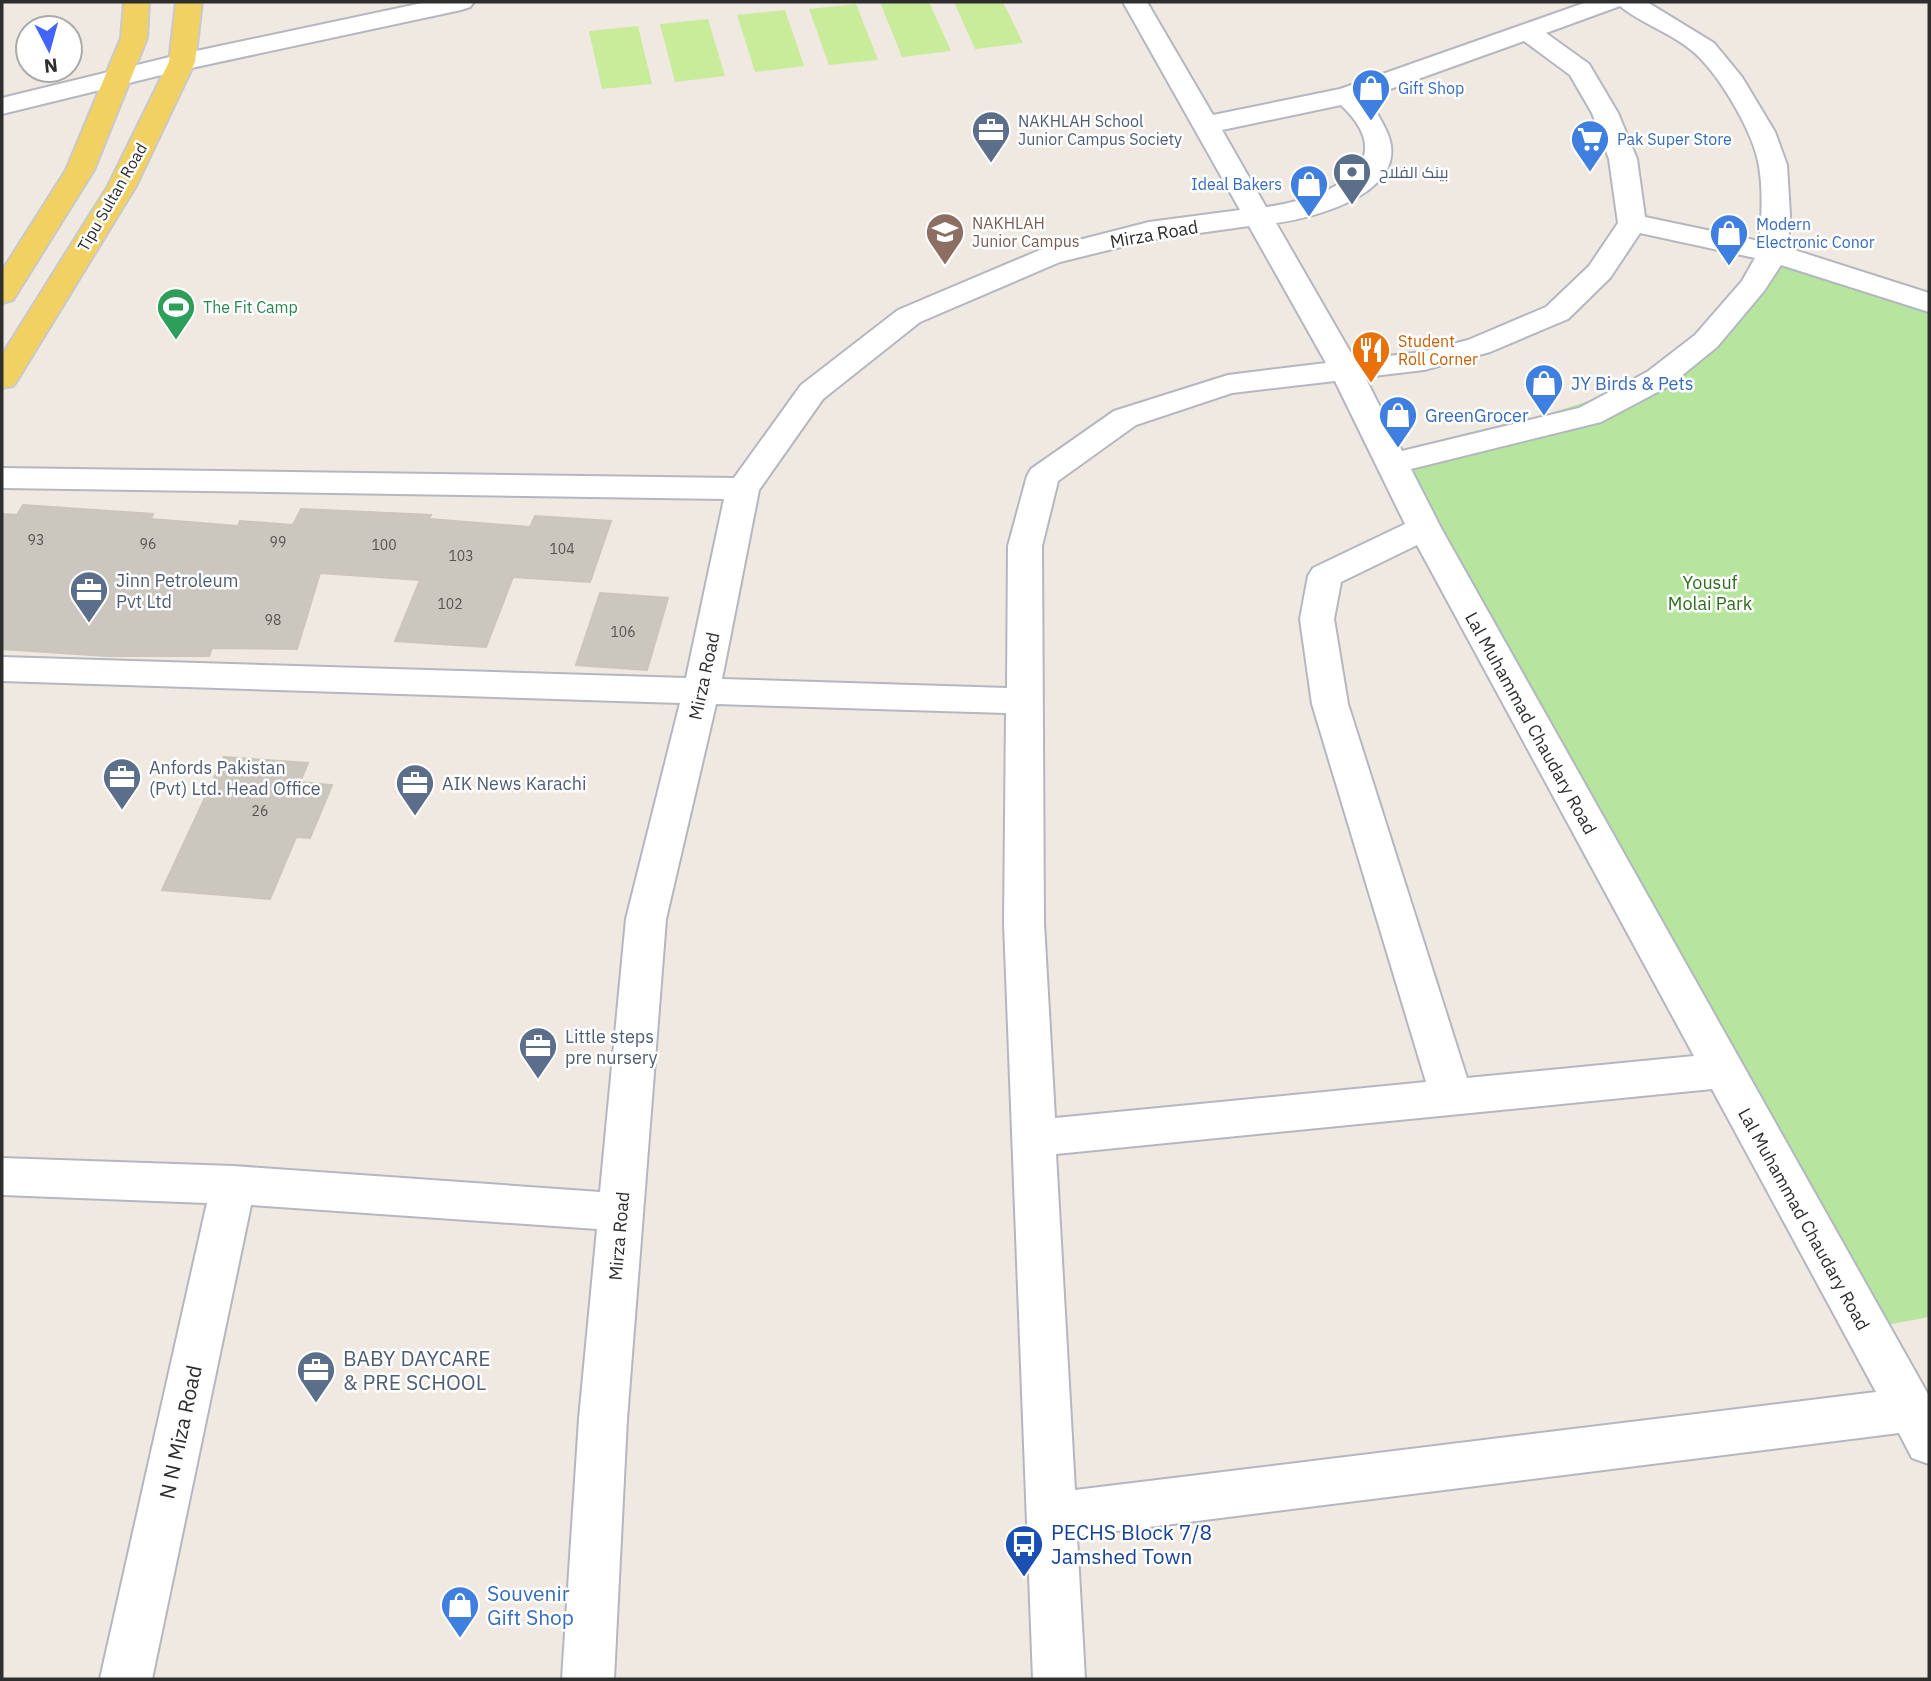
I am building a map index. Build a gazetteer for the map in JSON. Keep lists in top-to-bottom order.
{
  "streets": {
    "main road": ["Tipu Sultan Road"],
    "street": ["Mirza Road", "Lal Muhammad Chaudary Road", "N N Miza Road"]
  },
  "crossings": [
    ["Mirza Road", "Lal Muhammad Chaudary Road"]
  ],
  "parks": ["Yousuf Molai Park"],
  "places": {
    "shop": [
      "Gift Shop",
      "Ideal Bakers",
      "Modern Electronic Conor",
      "JY Birds & Pets",
      "GreenGrocer",
      "Souvenir Gift Shop"
    ],
    "office": [
      "NAKHLAH School Junior Campus Society",
      "Jinn Petroleum Pvt Ltd",
      "Anfords Pakistan (Pvt) Ltd. Head Office",
      "AIK News Karachi",
      "Little steps pre nursery",
      "BABY DAYCARE & PRE SCHOOL"
    ],
    "supermarket": ["Pak Super Store"],
    "bank": ["بینک الفلاح"],
    "school or university": ["NAKHLAH Junior Campus"],
    "sports": ["The Fit Camp"],
    "restaurant": ["Student Roll Corner"],
    "bus stop": ["PECHS Block 7/8 Jamshed Town"]
  },
  "house_numbers": [
    "93",
    "99",
    "96",
    "100",
    "104",
    "103",
    "102",
    "98",
    "106",
    "26"
  ],
  "north": "bottom"
}
